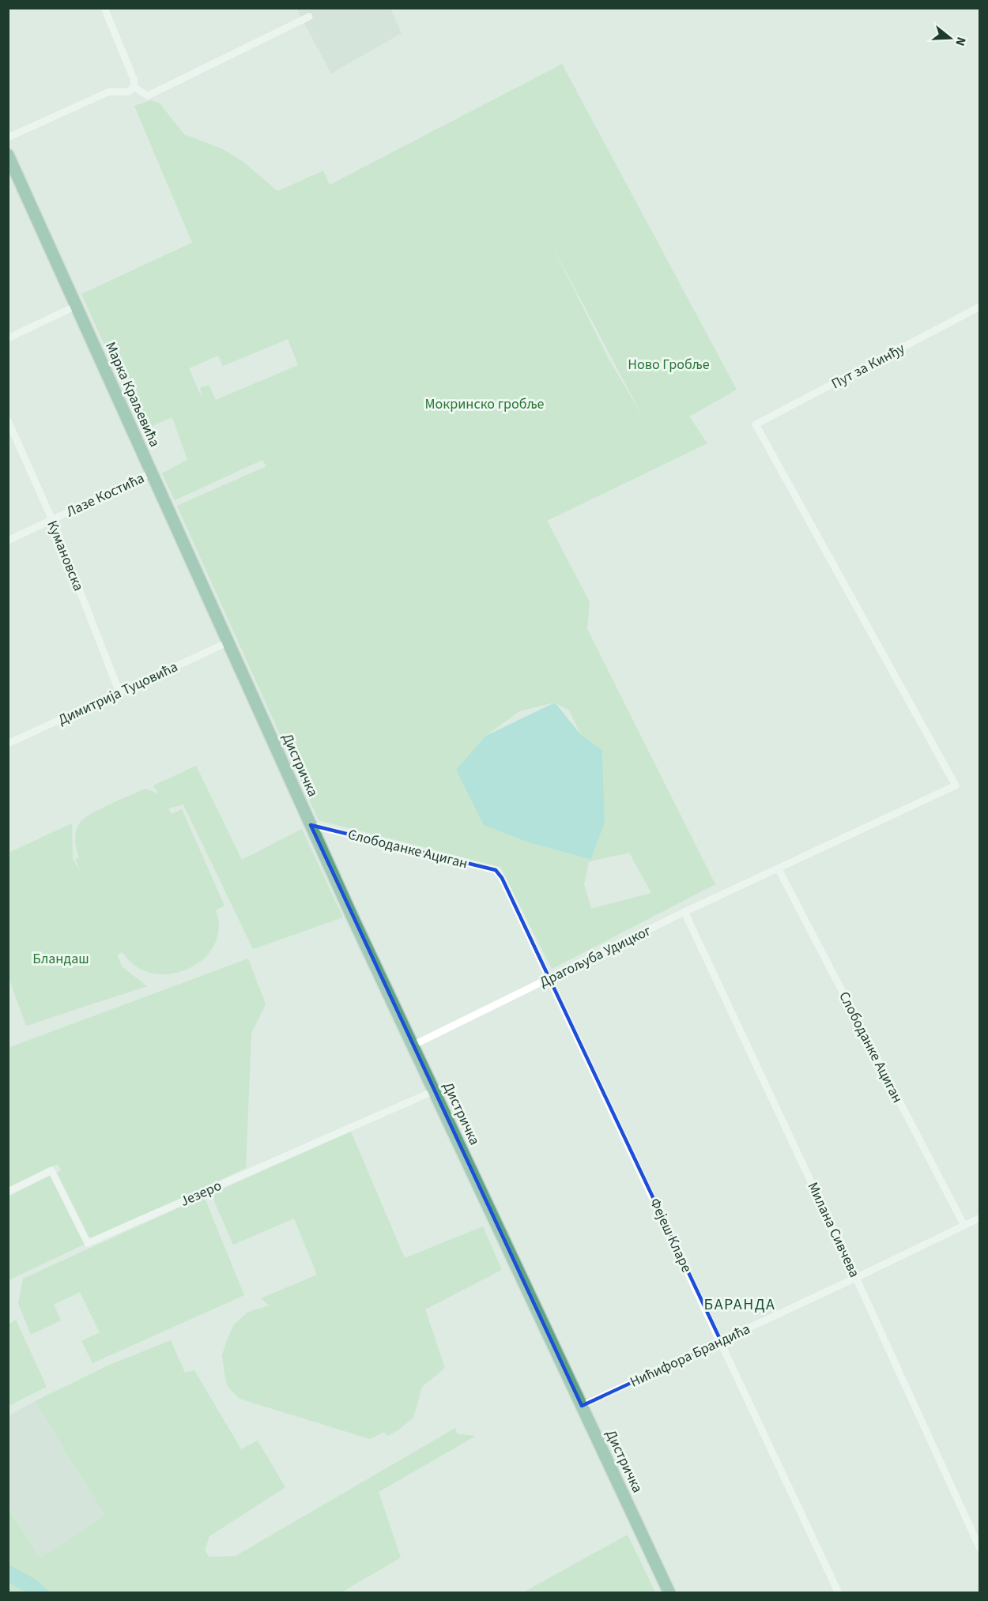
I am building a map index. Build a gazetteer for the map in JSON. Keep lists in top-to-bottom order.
{
  "streets": {
    "main road": ["Марка Краљевића", "Дистричка"],
    "street": [
      "Пут за Кинђу",
      "Лазе Костића",
      "Кумановска",
      "Димитрија Туцовића",
      "Слободанке Ациган",
      "Драгољуба Удицког",
      "Језеро",
      "Милана Сивчева",
      "Фејеш Кларе",
      "Нићифора Брандића"
    ]
  },
  "crossings": [
    ["Пут за Кинђу", "Драгољуба Удицког"],
    ["Марка Краљевића", "Лазе Костића"],
    ["Марка Краљевића", "Димитрија Туцовића"],
    ["Марка Краљевића", "Дистричка"],
    ["Лазе Костића", "Кумановска"],
    ["Кумановска", "Димитрија Туцовића"],
    ["Димитрија Туцовића", "Дистричка"],
    ["Дистричка", "Слободанке Ациган"],
    ["Дистричка", "Драгољуба Удицког"],
    ["Дистричка", "Језеро"],
    ["Дистричка", "Нићифора Брандића"],
    ["Слободанке Ациган", "Драгољуба Удицког"],
    ["Слободанке Ациган", "Фејеш Кларе"],
    ["Слободанке Ациган", "Нићифора Брандића"],
    ["Драгољуба Удицког", "Милана Сивчева"],
    ["Драгољуба Удицког", "Фејеш Кларе"],
    ["Милана Сивчева", "Нићифора Брандића"],
    ["Фејеш Кларе", "Нићифора Брандића"]
  ],
  "districts": ["БАРАНДА"],
  "parks": ["Ново Гробље", "Мокринско гробље", "Бландаш"],
  "north": "right"
}
